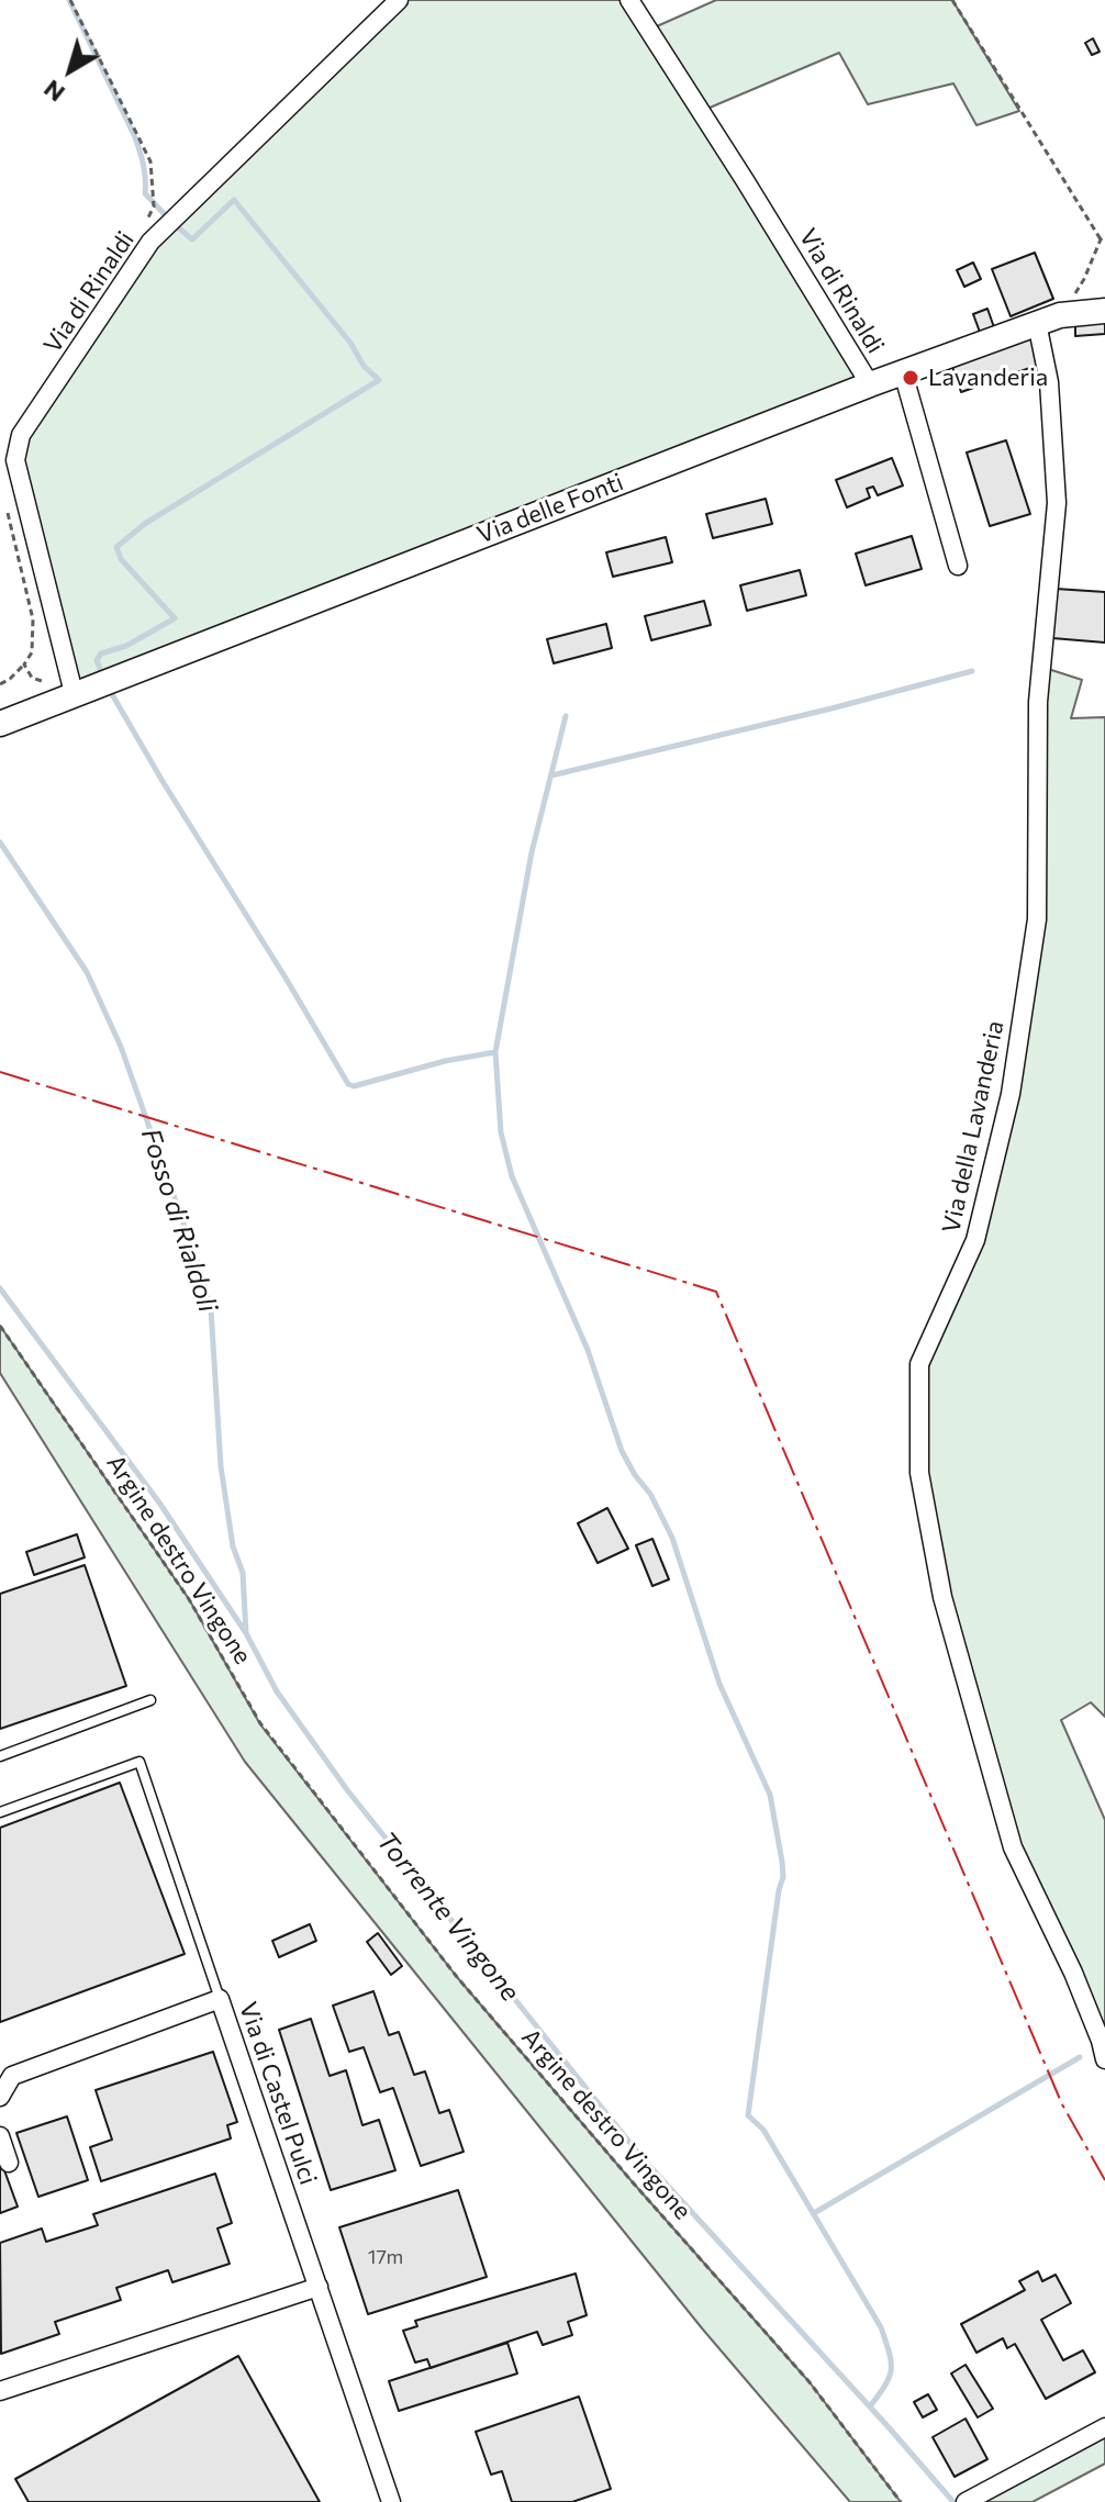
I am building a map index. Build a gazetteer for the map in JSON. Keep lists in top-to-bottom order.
{
  "streets": {
    "street": [
      "Via di Rinaldi",
      "Via delle Fonti",
      "Via della Lavanderia",
      "Via di Castel Pulci"
    ],
    "path": ["Argine destro Vingone"]
  },
  "crossings": [
    ["Via di Rinaldi", "Via delle Fonti"],
    ["Via delle Fonti", "Via della Lavanderia"]
  ],
  "water": ["Fosso di Rialdoli", "Torrente Vingone"],
  "places": ["Lavanderia"],
  "house_numbers": ["17m"],
  "north": "bottom left"
}
